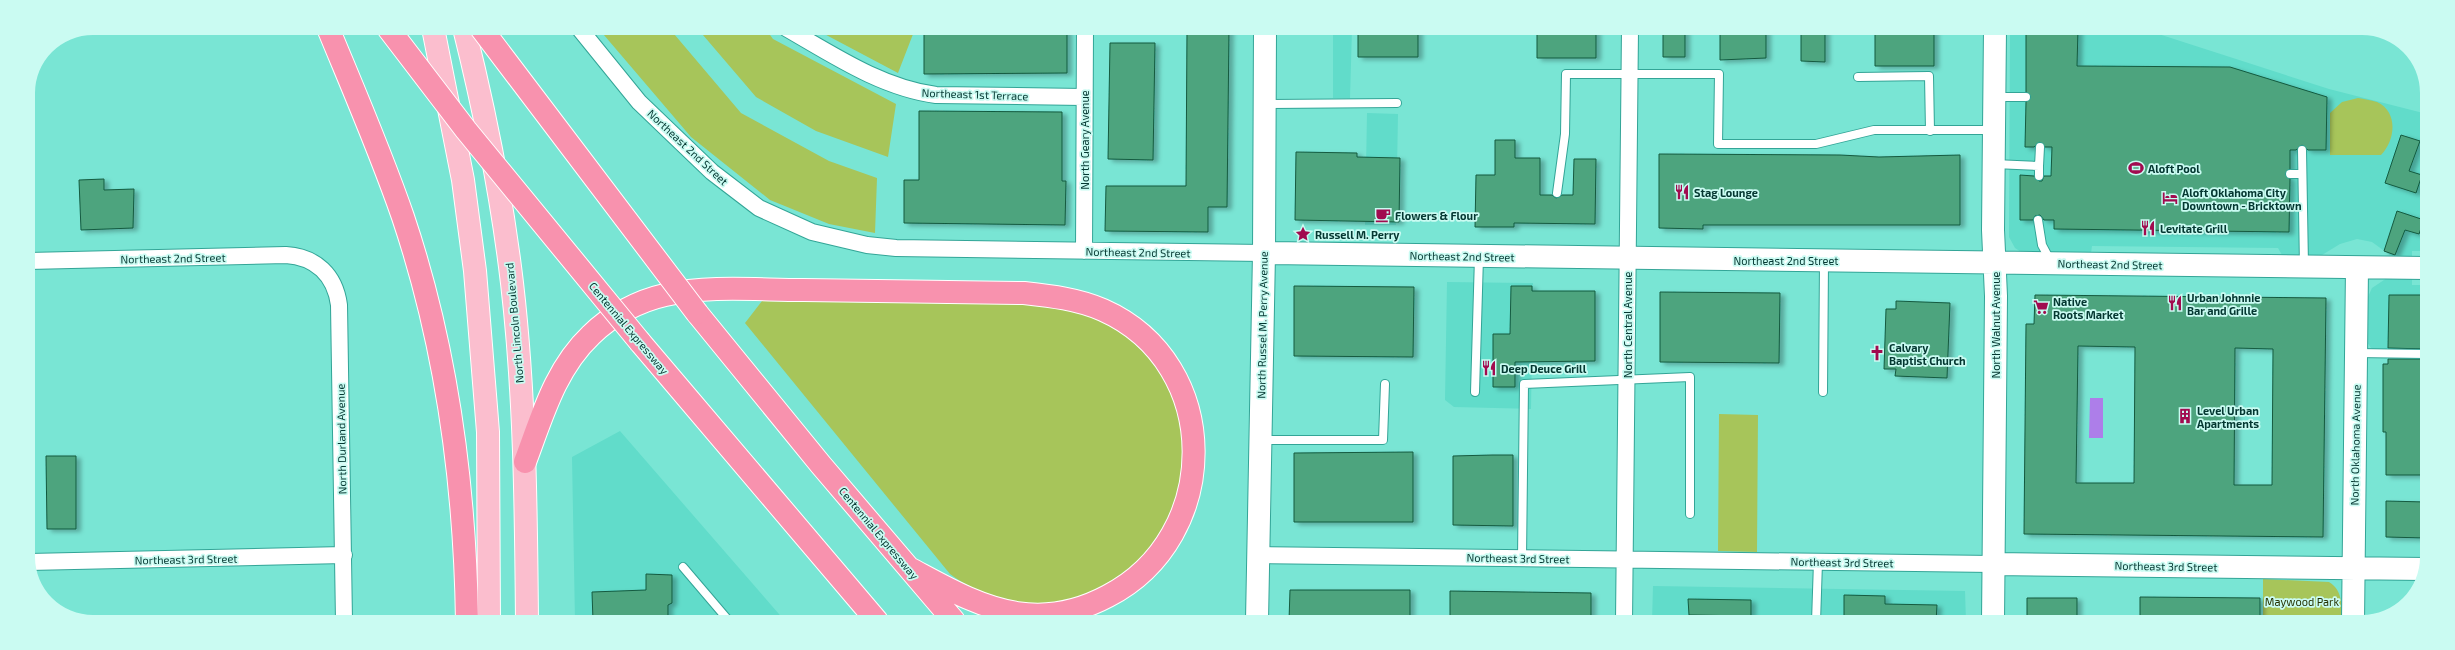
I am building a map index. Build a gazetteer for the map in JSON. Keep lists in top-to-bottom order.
{
  "streets": {
    "highway": ["Centennial Expressway"],
    "main road": ["North Lincoln Boulevard"],
    "street": [
      "Northeast 1st Terrace",
      "North Geary Avenue",
      "Northeast 2nd Street",
      "North Russel M. Perry Avenue",
      "North Central Avenue",
      "North Walnut Avenue",
      "North Durland Avenue",
      "North Oklahoma Avenue",
      "Northeast 3rd Street"
    ]
  },
  "crossings": [
    ["Northeast 1st Terrace", "North Geary Avenue"],
    ["North Geary Avenue", "Northeast 2nd Street"],
    ["Northeast 2nd Street", "North Russel M. Perry Avenue"],
    ["Northeast 2nd Street", "North Central Avenue"],
    ["Northeast 2nd Street", "North Walnut Avenue"],
    ["Northeast 2nd Street", "North Durland Avenue"],
    ["Northeast 2nd Street", "North Oklahoma Avenue"],
    ["North Russel M. Perry Avenue", "Northeast 3rd Street"],
    ["North Central Avenue", "Northeast 3rd Street"],
    ["North Walnut Avenue", "Northeast 3rd Street"],
    ["North Durland Avenue", "Northeast 3rd Street"],
    ["North Oklahoma Avenue", "Northeast 3rd Street"]
  ],
  "parks": ["Maywood Park"],
  "places": {
    "sports": ["Aloft Pool"],
    "restaurant": [
      "Stag Lounge",
      "Levitate Grill",
      "Urban Johnnie Bar and Grille",
      "Deep Deuce Grill"
    ],
    "hotel": ["Aloft Oklahoma City Downtown - Bricktown"],
    "cafe": ["Flowers & Flour"],
    "place": ["Russell M. Perry"],
    "supermarket": ["Native Roots Market"],
    "church": ["Calvary Baptist Church"],
    "building": ["Level Urban Apartments"]
  }
}
